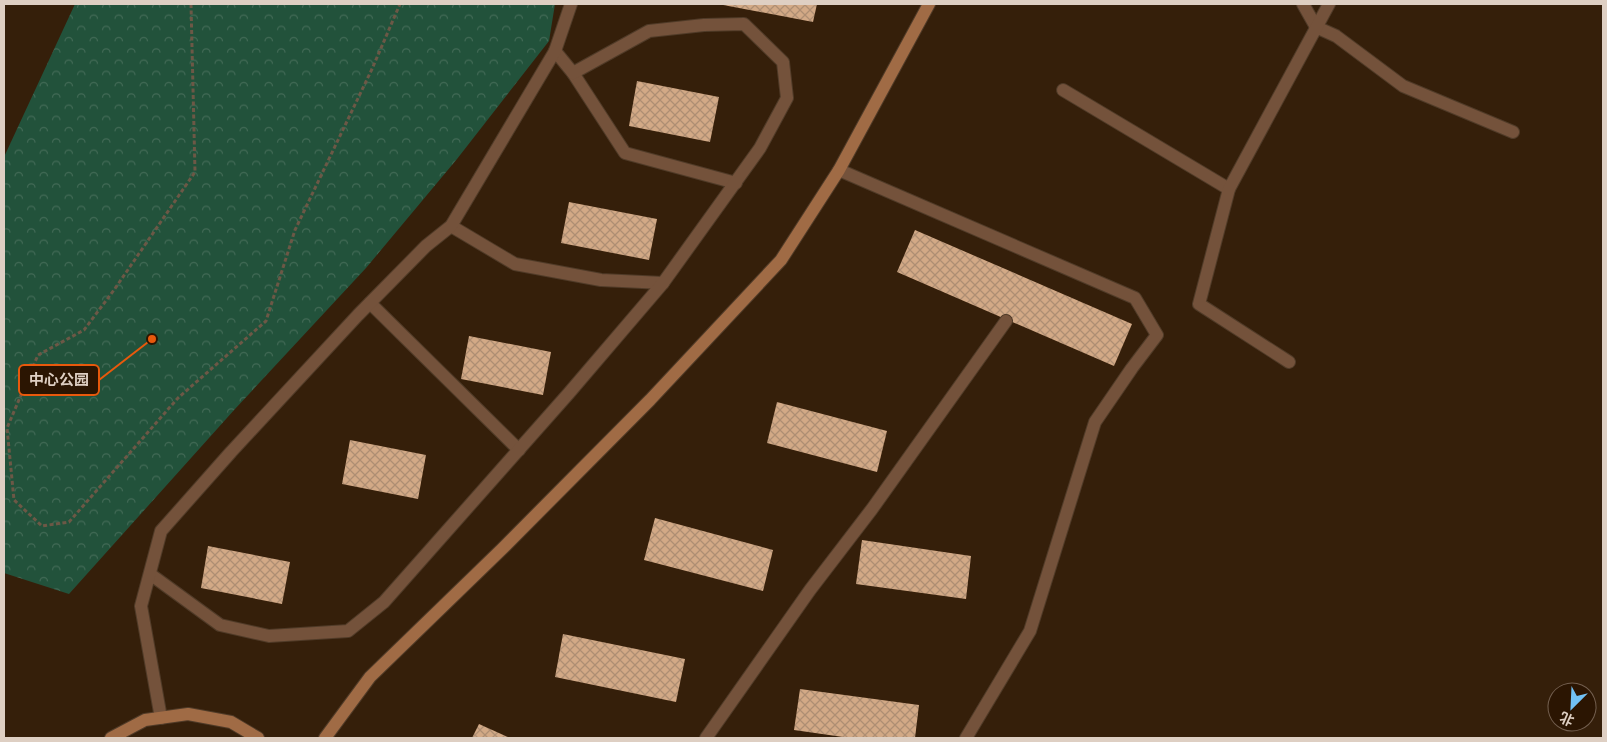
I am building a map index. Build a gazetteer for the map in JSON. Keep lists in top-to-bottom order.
{
  "places": ["中心公园"],
  "north": "bottom left"
}
